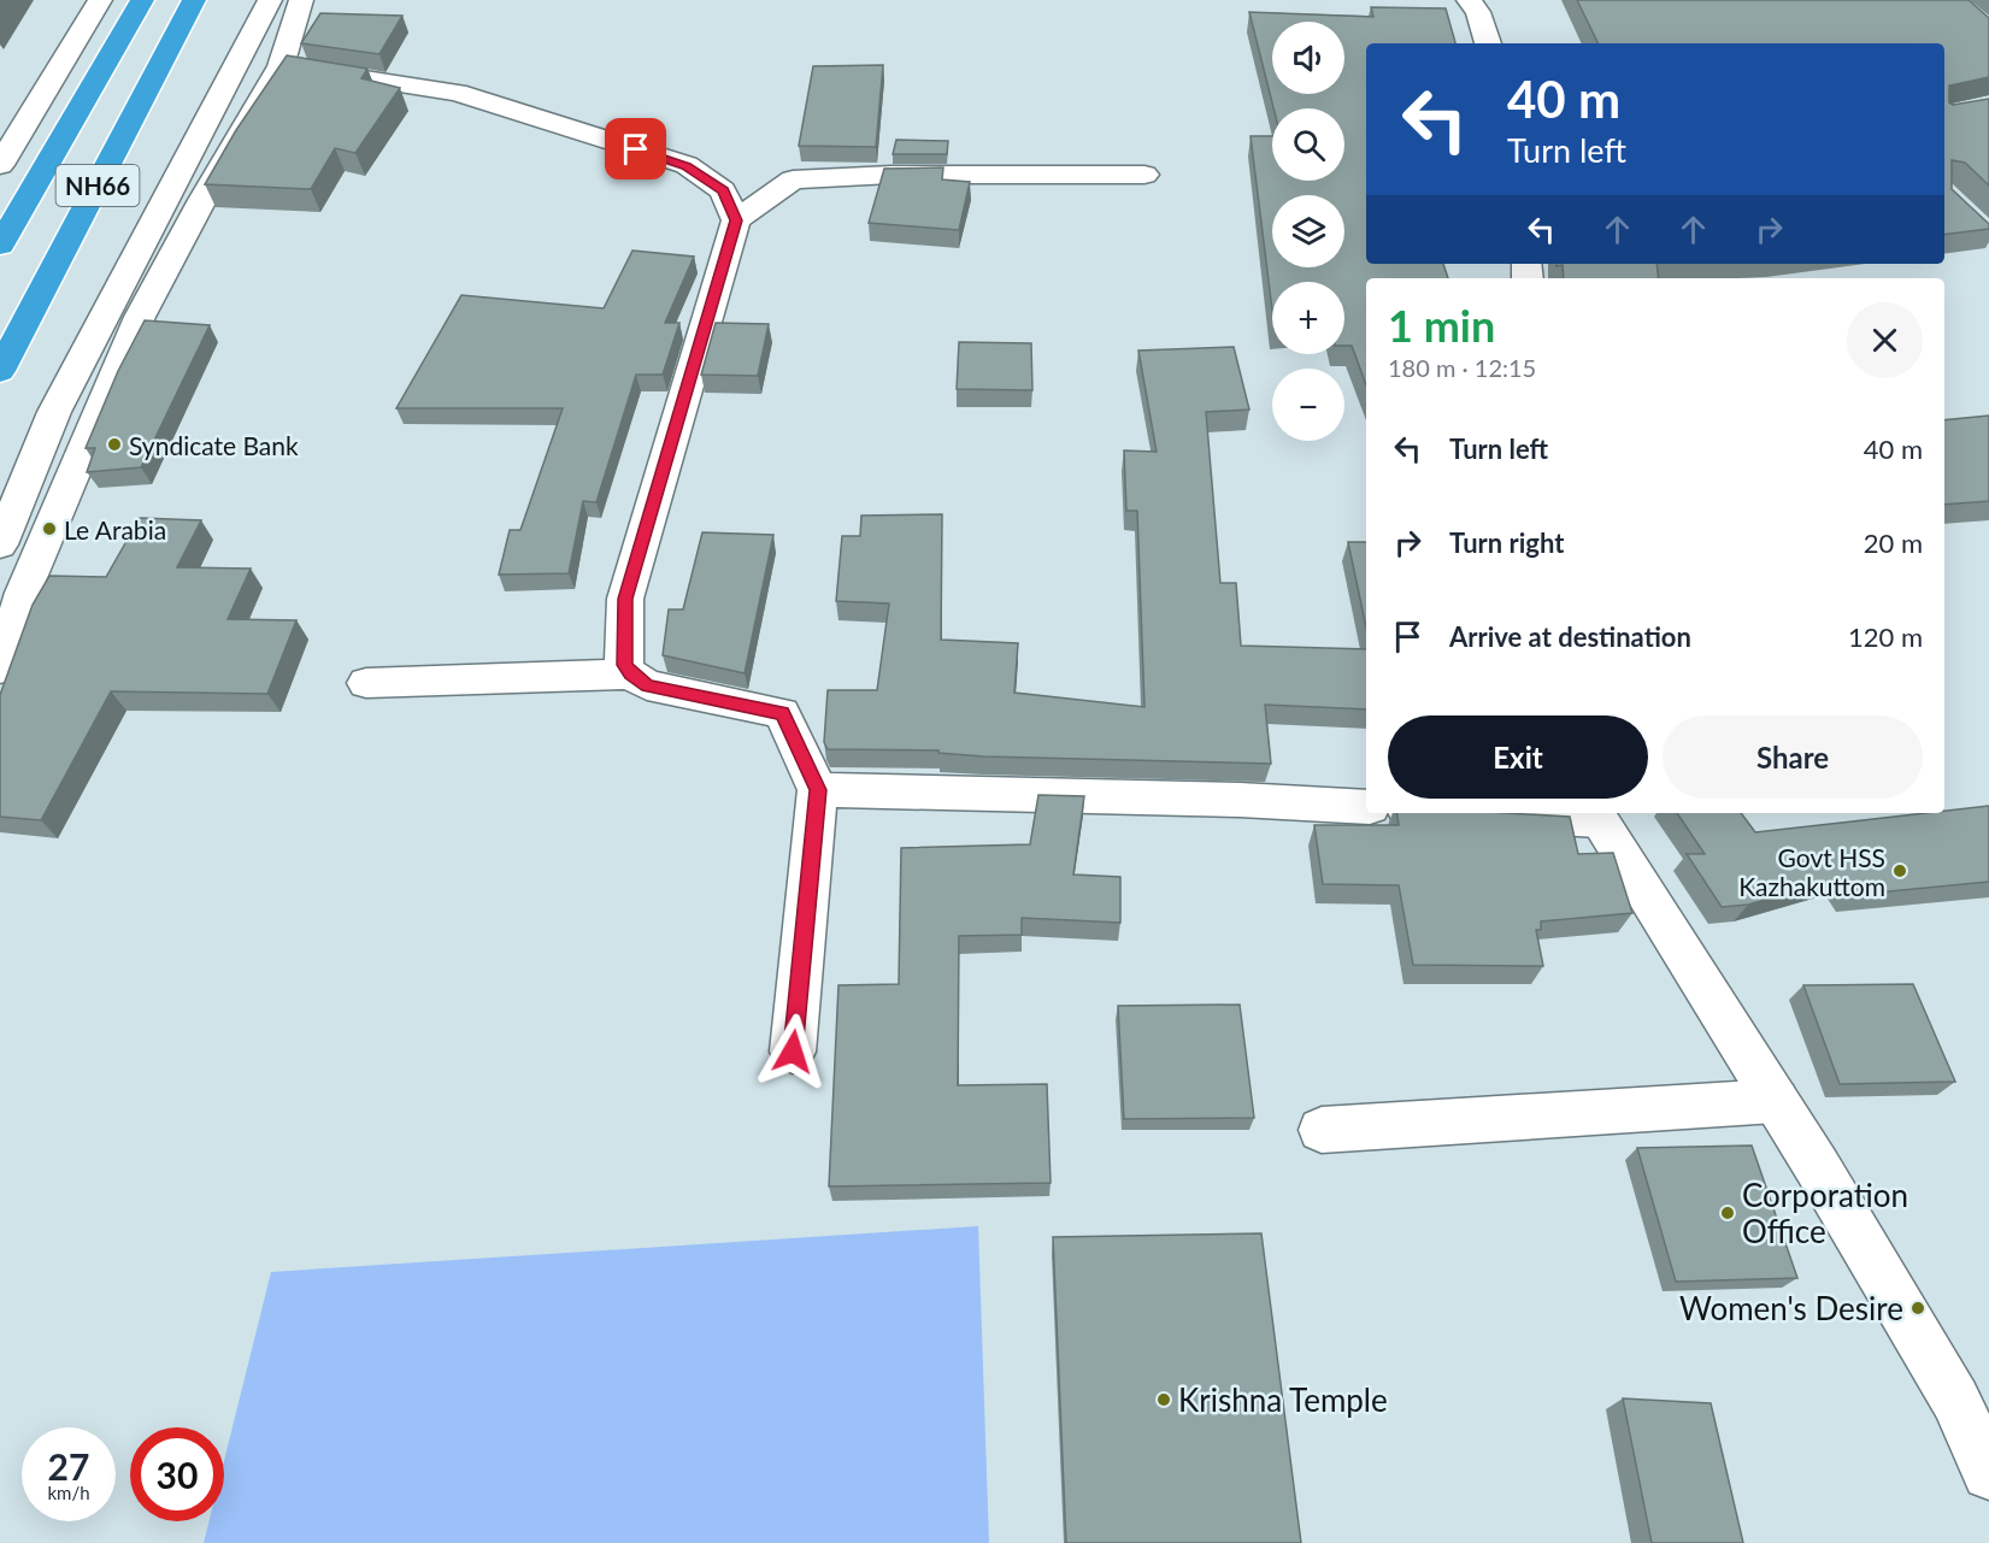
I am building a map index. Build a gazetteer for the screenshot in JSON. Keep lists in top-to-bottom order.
{
  "streets": {
    "highway": ["NH66"]
  },
  "places": [
    "Syndicate Bank",
    "Le Arabia",
    "Govt HSS Kazhakuttom",
    "Corporation Office",
    "Women's Desire",
    "Krishna Temple"
  ],
  "page": {
    "map_buttons": ["+", "−"],
    "turn": ["40 m", "Turn left"],
    "heading": ["1 min", "180 m · 12:15"],
    "list": [
      {
        "name": "Turn left",
        "value": "40 m"
      },
      {
        "name": "Turn right",
        "value": "20 m"
      },
      {
        "name": "Arrive at destination",
        "value": "120 m"
      }
    ],
    "buttons": ["Exit", "Share"],
    "speed": "27 km/h",
    "limit": "30"
  }
}
